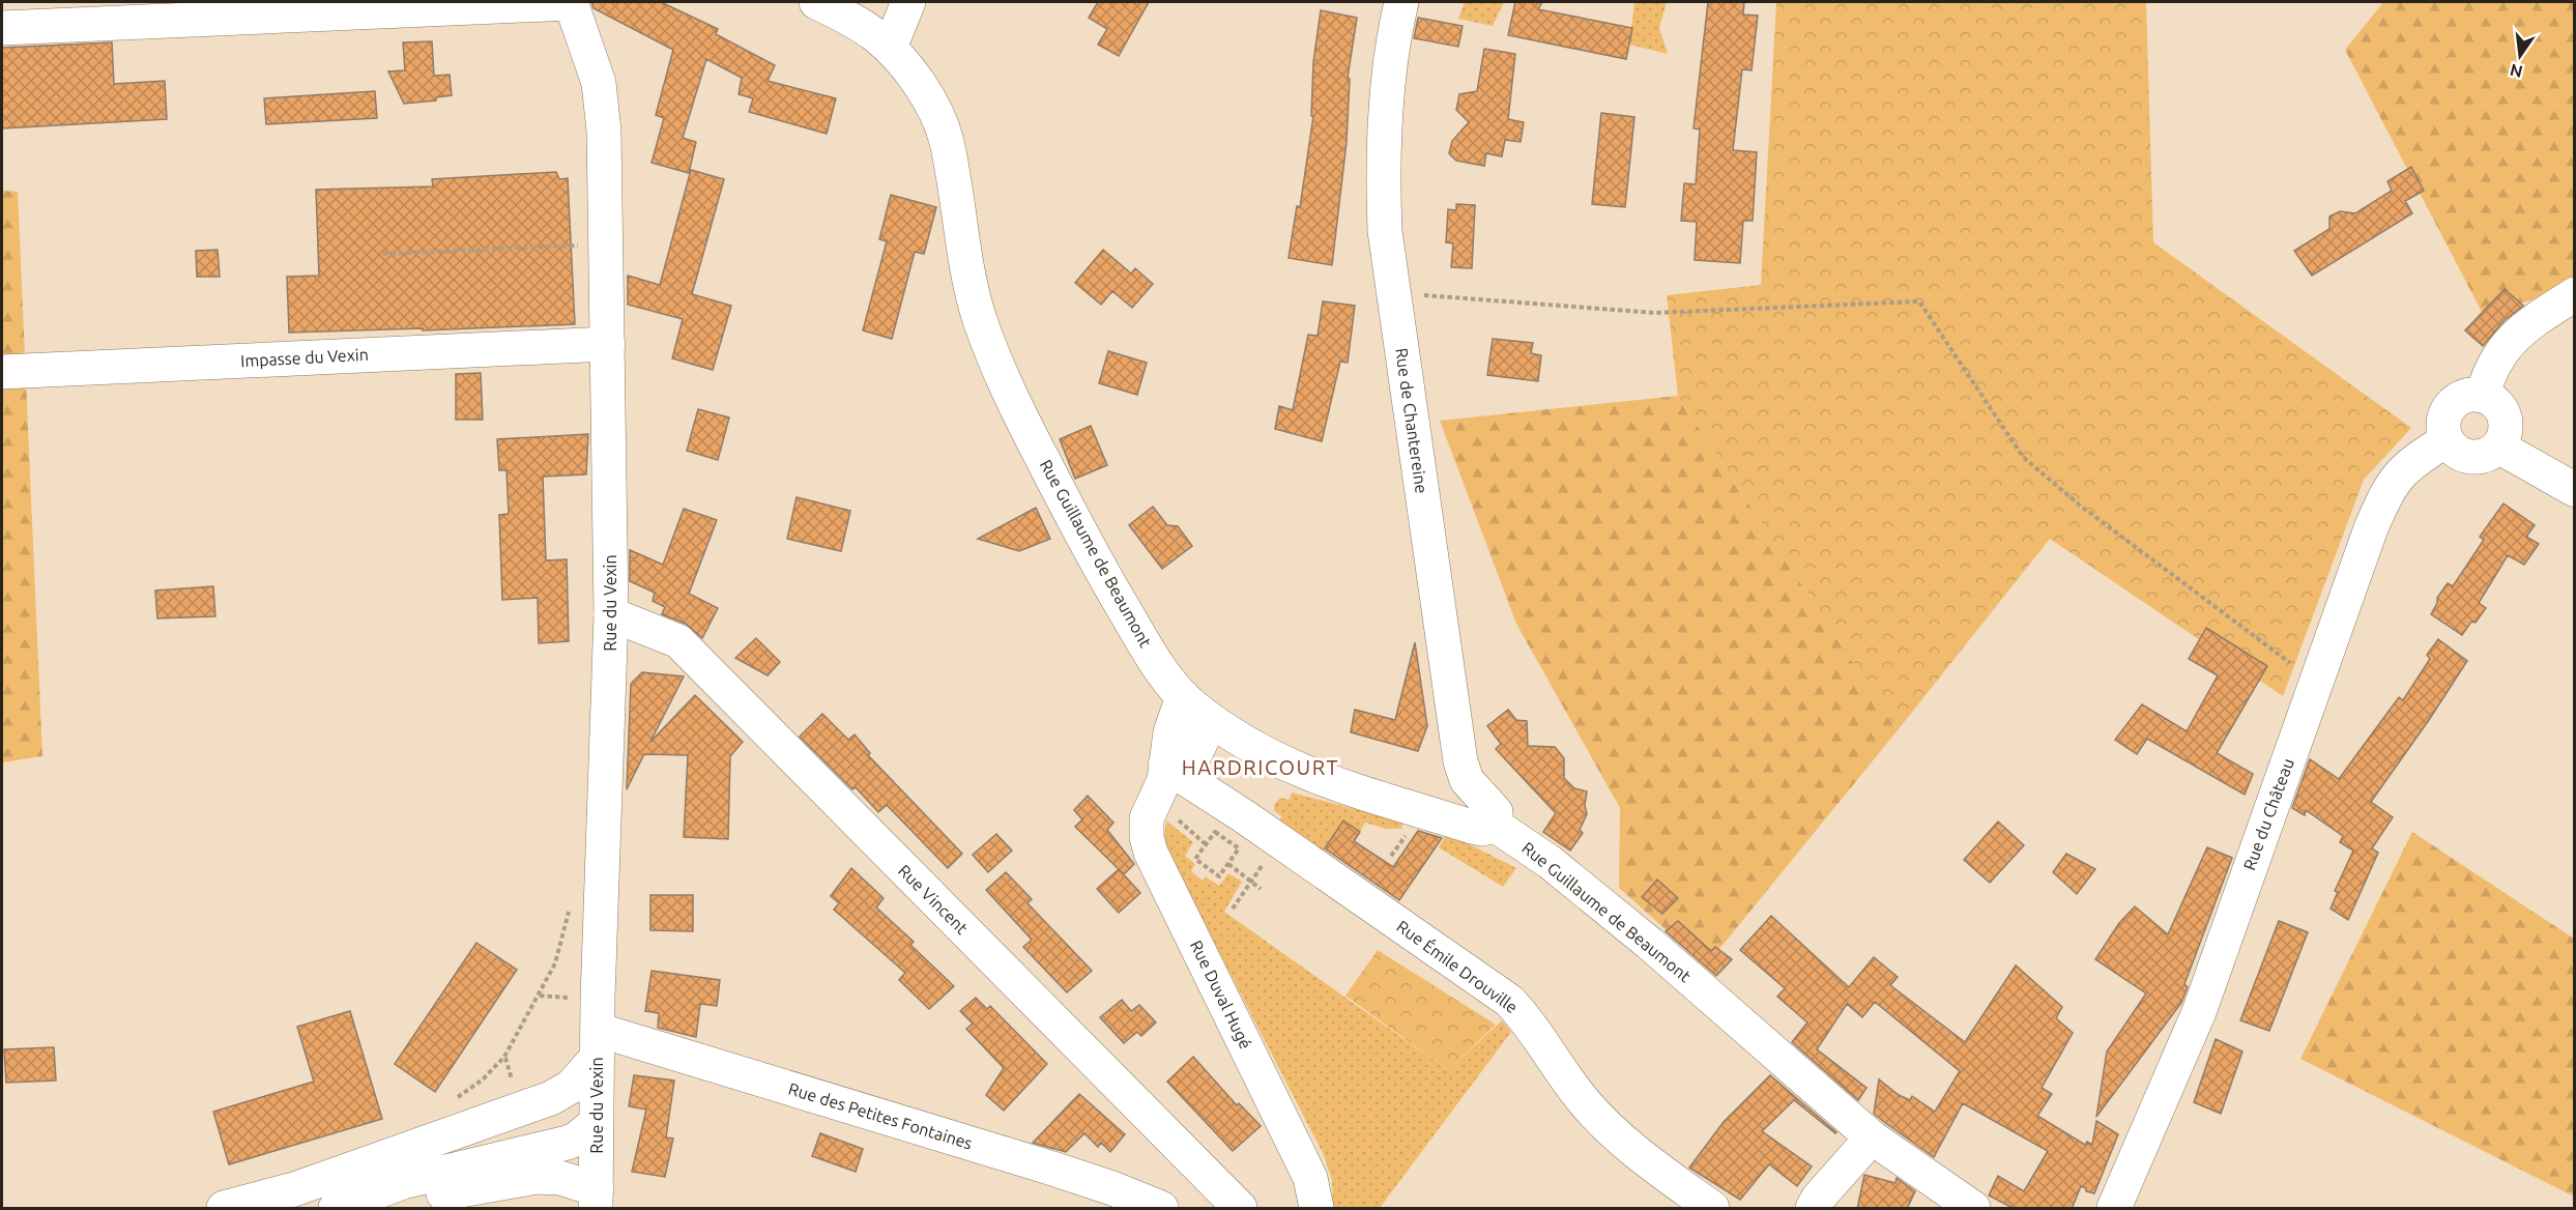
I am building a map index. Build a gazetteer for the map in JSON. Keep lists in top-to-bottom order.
{
  "streets": {
    "street": [
      "Impasse du Vexin",
      "Rue de Chantereine",
      "Rue Guillaume de Beaumont",
      "Rue du Vexin",
      "Rue du Château",
      "Rue Vincent",
      "Rue Émile Drouville",
      "Rue Duval Hugé",
      "Rue des Petites Fontaines"
    ]
  },
  "crossings": [
    ["Impasse du Vexin", "Rue du Vexin"],
    ["Rue de Chantereine", "Rue Guillaume de Beaumont"],
    ["Rue Guillaume de Beaumont", "Rue Duval Hugé"],
    ["Rue du Vexin", "Rue Vincent"],
    ["Rue du Vexin", "Rue des Petites Fontaines"],
    ["Rue Émile Drouville", "Rue Duval Hugé"]
  ],
  "districts": ["HARDRICOURT"],
  "north": "bottom"
}
